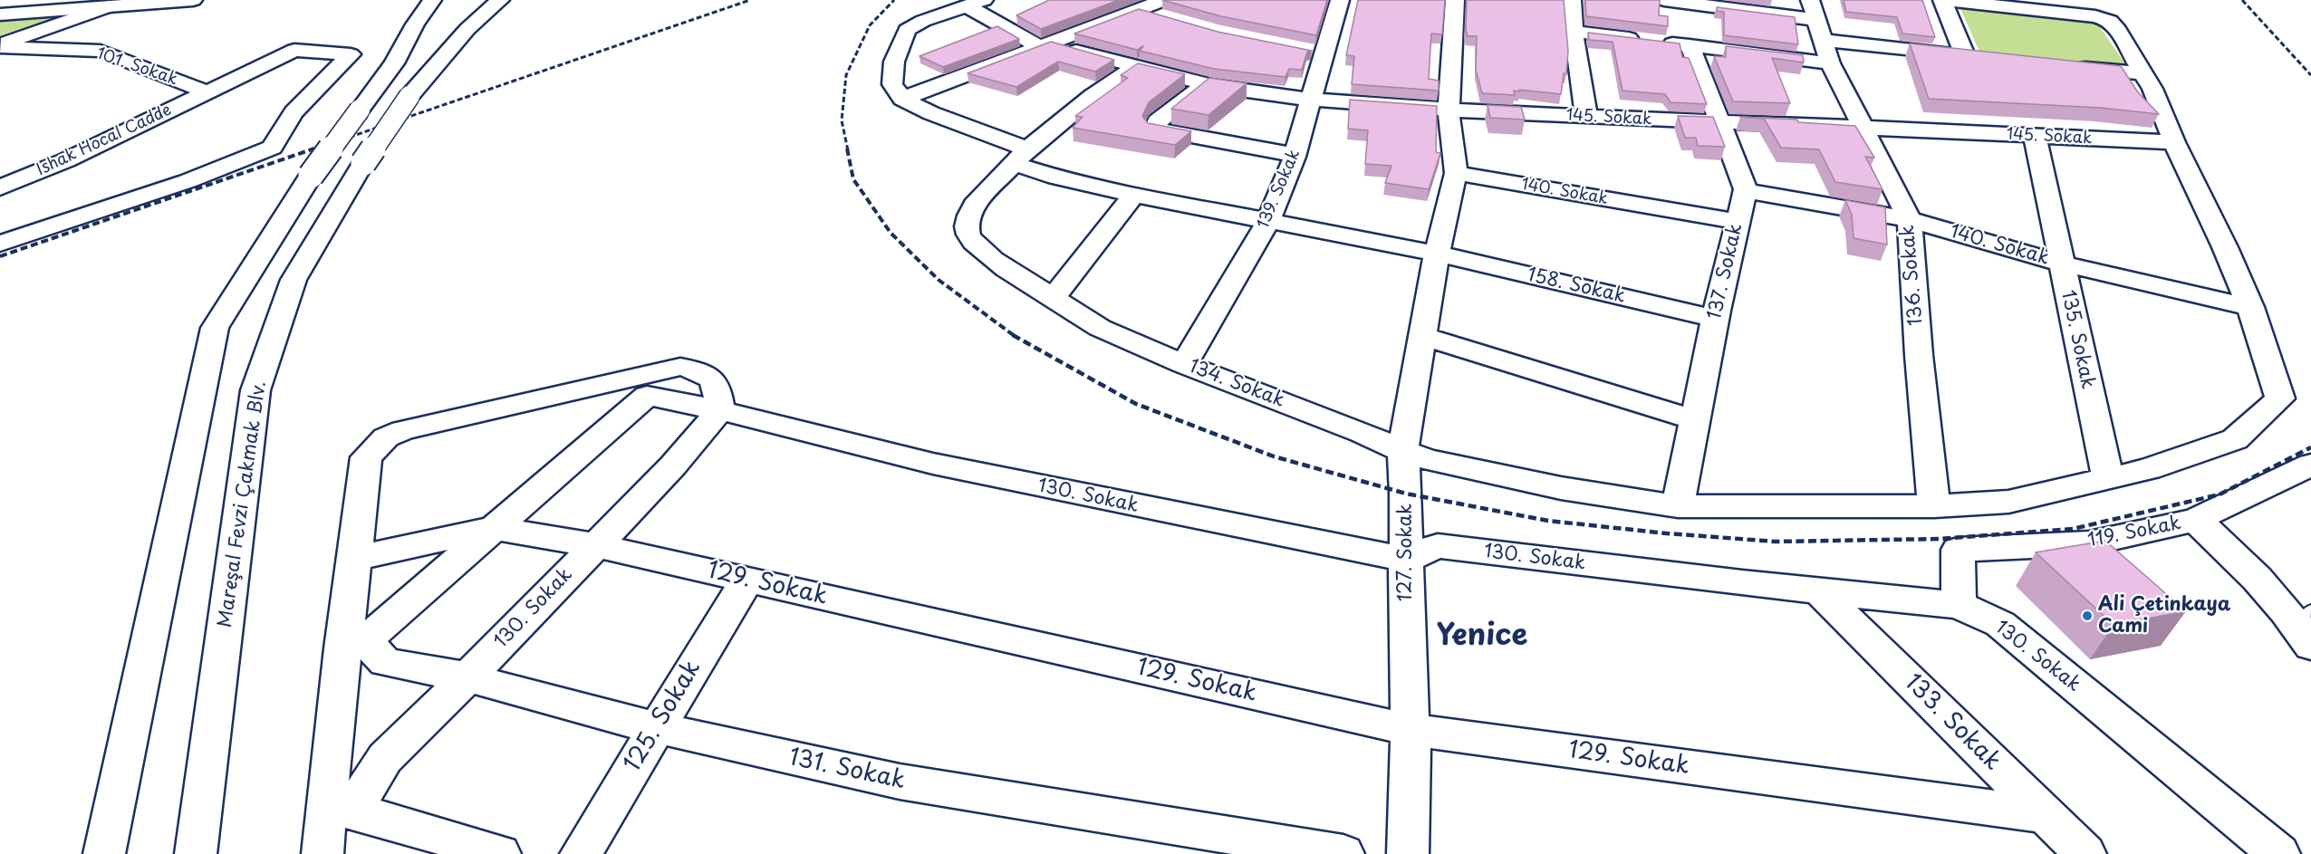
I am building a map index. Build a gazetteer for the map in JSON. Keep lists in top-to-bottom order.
{
  "streets": {
    "street": [
      "101. Sokak",
      "145. Sokak",
      "Ishak Hocal Cadde",
      "139. Sokak",
      "140. Sokak",
      "137. Sokak",
      "136. Sokak",
      "158. Sokak",
      "135. Sokak",
      "134. Sokak",
      "130. Sokak",
      "Mareşal Fevzi Çakmak Blv.",
      "119. Sokak",
      "127. Sokak",
      "129. Sokak",
      "125. Sokak",
      "133. Sokak",
      "131. Sokak"
    ]
  },
  "crossings": [
    ["101. Sokak", "Ishak Hocal Cadde"],
    ["145. Sokak", "139. Sokak"],
    ["145. Sokak", "136. Sokak"],
    ["145. Sokak", "135. Sokak"],
    ["145. Sokak", "134. Sokak"],
    ["145. Sokak", "127. Sokak"],
    ["139. Sokak", "158. Sokak"],
    ["139. Sokak", "134. Sokak"],
    ["140. Sokak", "137. Sokak"],
    ["140. Sokak", "136. Sokak"],
    ["140. Sokak", "135. Sokak"],
    ["140. Sokak", "134. Sokak"],
    ["140. Sokak", "127. Sokak"],
    ["137. Sokak", "158. Sokak"],
    ["137. Sokak", "134. Sokak"],
    ["136. Sokak", "134. Sokak"],
    ["158. Sokak", "127. Sokak"],
    ["135. Sokak", "134. Sokak"],
    ["134. Sokak", "127. Sokak"],
    ["130. Sokak", "119. Sokak"],
    ["130. Sokak", "127. Sokak"],
    ["130. Sokak", "129. Sokak"],
    ["130. Sokak", "133. Sokak"],
    ["130. Sokak", "131. Sokak"],
    ["127. Sokak", "129. Sokak"],
    ["129. Sokak", "125. Sokak"],
    ["129. Sokak", "133. Sokak"],
    ["125. Sokak", "131. Sokak"]
  ],
  "districts": ["Yenice"],
  "places": ["Ali Çetinkaya Cami"]
}
